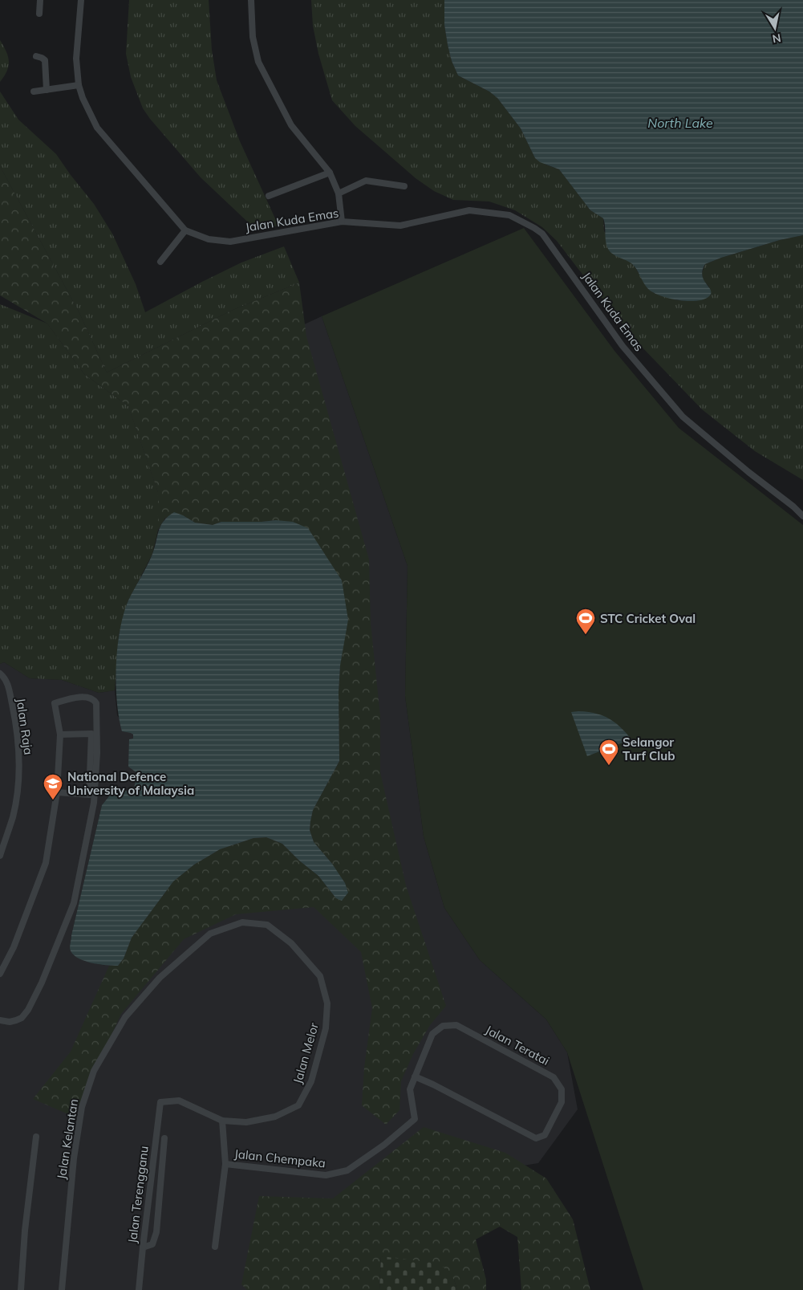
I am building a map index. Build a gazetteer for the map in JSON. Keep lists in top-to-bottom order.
{
  "streets": {
    "street": [
      "Jalan Kuda Emas",
      "Jalan Raja",
      "Jalan Teratai",
      "Jalan Melor",
      "Jalan Kelantan",
      "Jalan Chempaka",
      "Jalan Terengganu"
    ]
  },
  "crossings": [
    ["Jalan Teratai", "Jalan Chempaka"],
    ["Jalan Melor", "Jalan Kelantan"],
    ["Jalan Melor", "Jalan Terengganu"]
  ],
  "water": ["North Lake"],
  "places": {
    "sports": ["STC Cricket Oval", "Selangor Turf Club"],
    "school or university": ["National Defence University of Malaysia"]
  },
  "north": "bottom"
}
